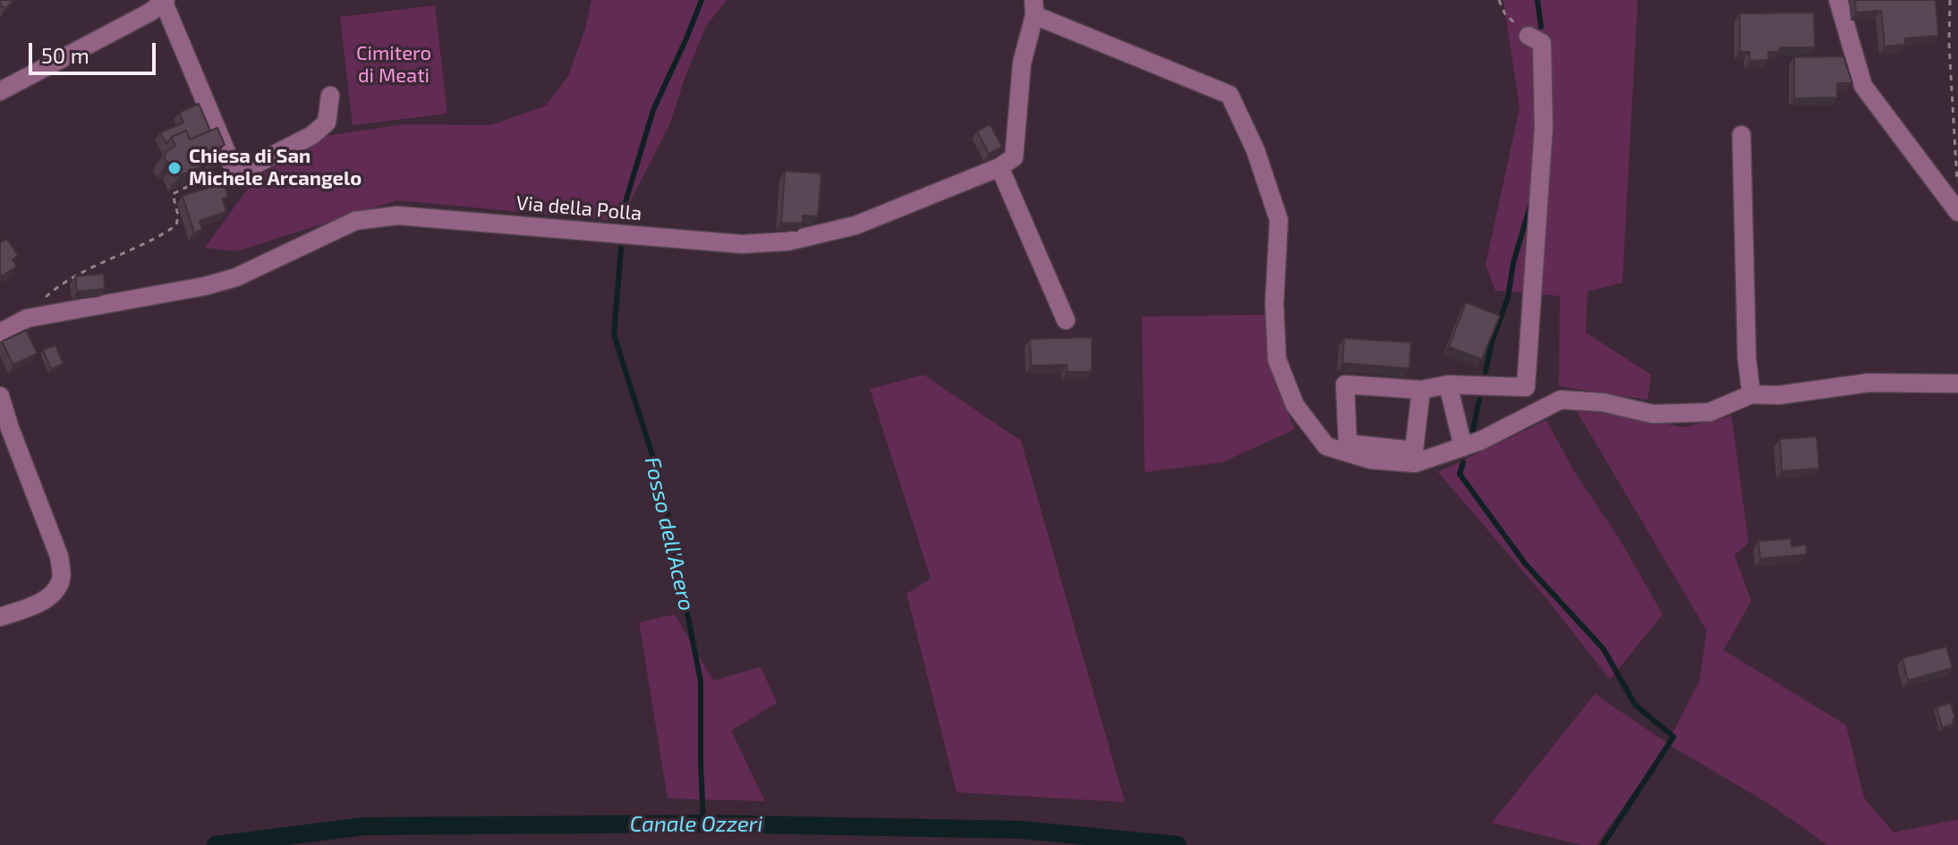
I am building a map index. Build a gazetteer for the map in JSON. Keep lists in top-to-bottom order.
{
  "streets": {
    "street": ["Via della Polla"]
  },
  "water": ["Fosso dell'Acero", "Canale Ozzeri"],
  "parks": ["Cimitero di Meati"],
  "places": ["Chiesa di San Michele Arcangelo"],
  "scale_bar": "50 m"
}
